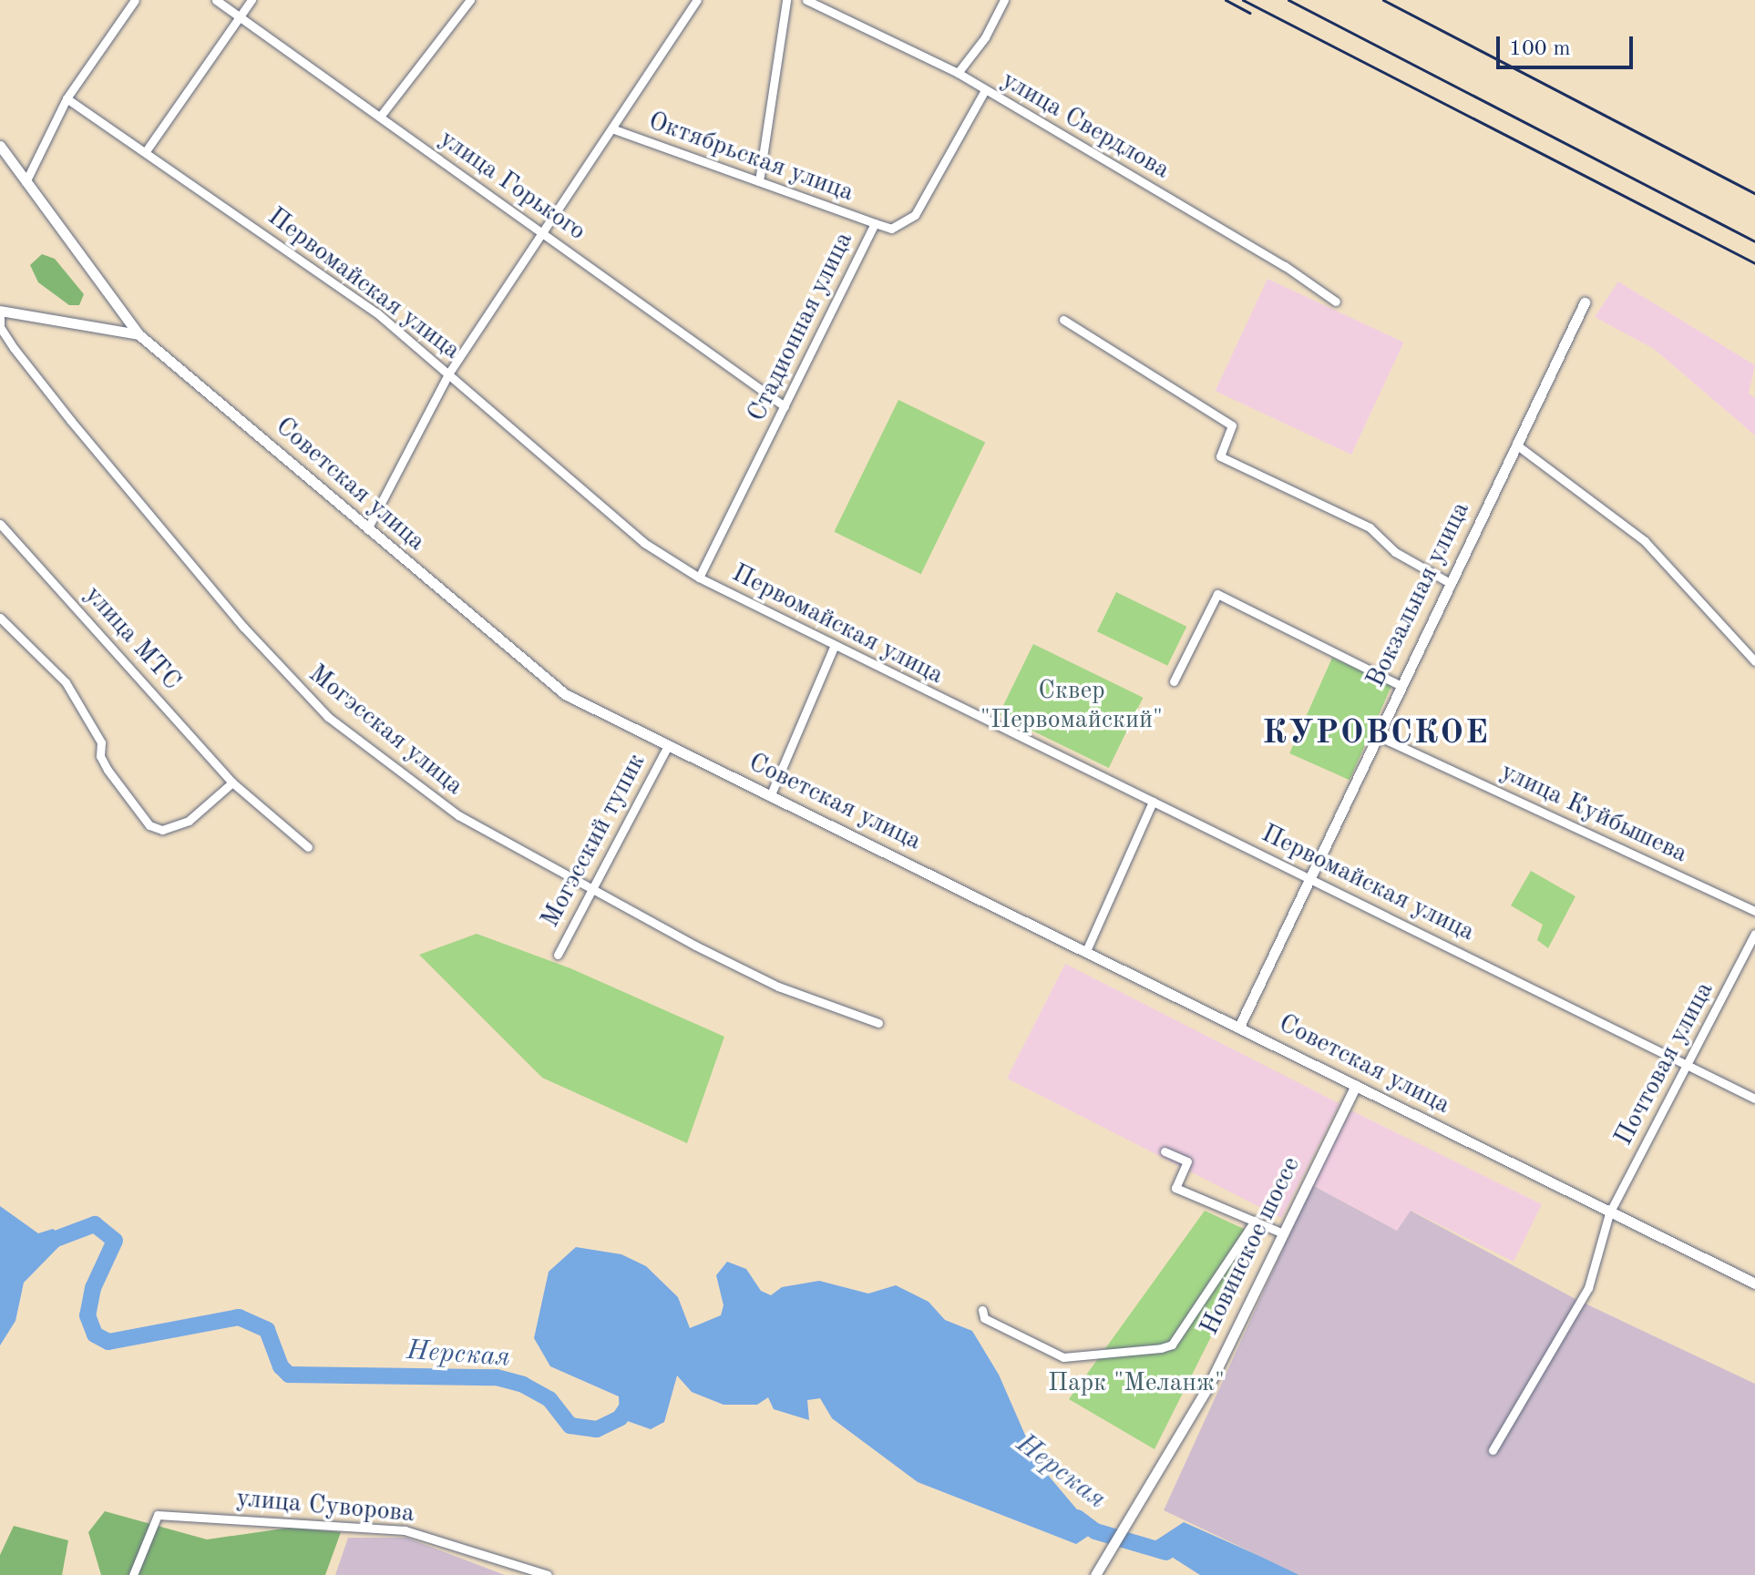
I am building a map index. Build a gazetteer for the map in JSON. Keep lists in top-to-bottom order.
{
  "streets": {
    "street": [
      "улица Свердлова",
      "Октябрьская улица",
      "улица Горького",
      "Первомайская улица",
      "Стадионная улица",
      "Советская улица",
      "Вокзальная улица",
      "улица МТС",
      "Могэсская улица",
      "улица Куйбышева",
      "Могэсский тупик",
      "Почтовая улица",
      "Новинское шоссе",
      "улица Суворова"
    ]
  },
  "crossings": [
    ["улица Свердлова", "Стадионная улица"],
    ["Октябрьская улица", "Стадионная улица"],
    ["улица Горького", "Стадионная улица"],
    ["Первомайская улица", "Стадионная улица"],
    ["Первомайская улица", "Вокзальная улица"],
    ["Первомайская улица", "Почтовая улица"],
    ["Советская улица", "Вокзальная улица"],
    ["Советская улица", "Могэсский тупик"],
    ["Советская улица", "Почтовая улица"],
    ["Советская улица", "Новинское шоссе"],
    ["Вокзальная улица", "улица Куйбышева"],
    ["Могэсская улица", "Могэсский тупик"]
  ],
  "districts": ["КУРОВСКОЕ"],
  "water": ["Нерская"],
  "parks": ["Сквер \"Первомайский\"", "Парк \"Меланж\""],
  "scale_bar": "100 m"
}
